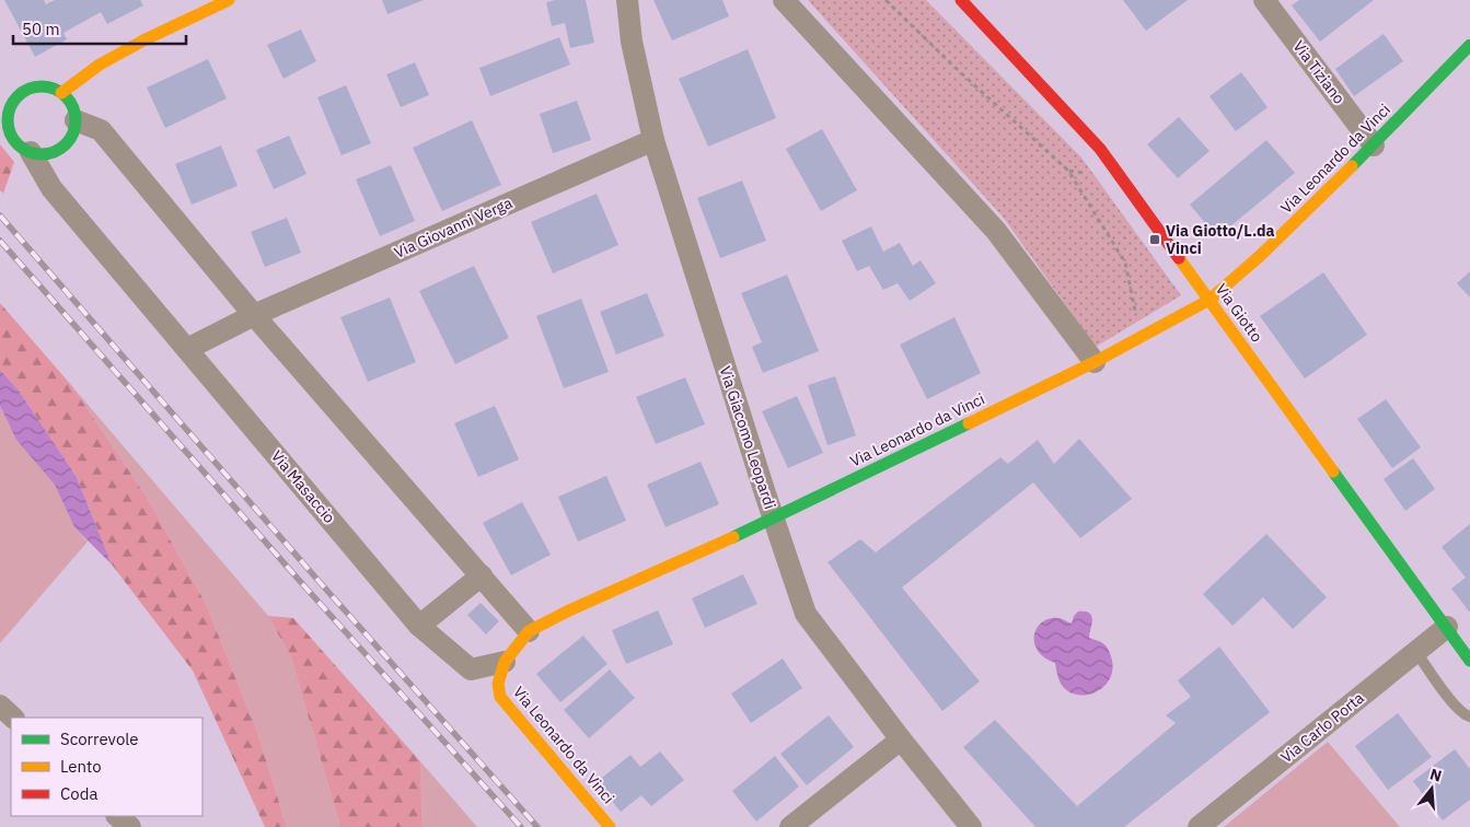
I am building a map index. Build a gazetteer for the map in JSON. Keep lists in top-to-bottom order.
{
  "streets": {
    "street": [
      "Via Tiziano",
      "Via Leonardo da Vinci",
      "Via Giovanni Verga",
      "Via Giotto",
      "Via Giacomo Leopardi",
      "Via Masaccio",
      "Via Carlo Porta"
    ]
  },
  "crossings": [
    ["Via Tiziano", "Via Leonardo da Vinci"],
    ["Via Leonardo da Vinci", "Via Giotto"],
    ["Via Leonardo da Vinci", "Via Giacomo Leopardi"],
    ["Via Leonardo da Vinci", "Via Masaccio"],
    ["Via Giovanni Verga", "Via Giacomo Leopardi"],
    ["Via Giotto", "Via Carlo Porta"]
  ],
  "places": {
    "transit": ["Via Giotto/L.da Vinci"]
  },
  "legend": ["Scorrevole", "Lento", "Coda"],
  "scale_bar": "50 m",
  "north": "top"
}
